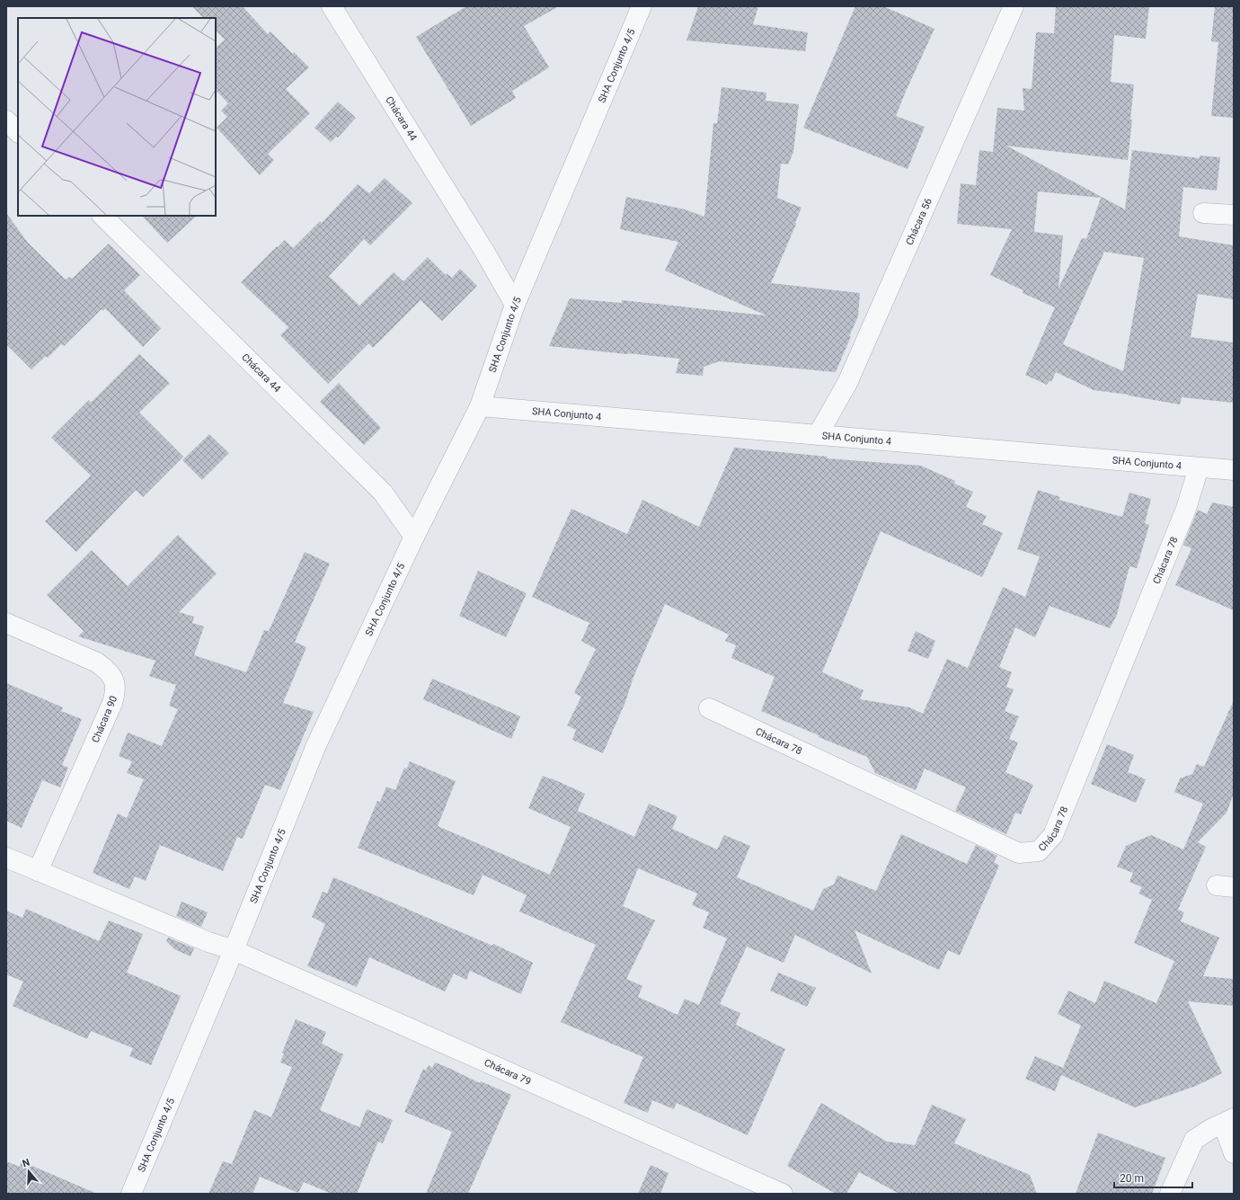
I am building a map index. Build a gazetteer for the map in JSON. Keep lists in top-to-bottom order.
{
  "streets": {
    "street": [
      "SHA Conjunto 4/5",
      "Chácara 44",
      "Chácara 56",
      "SHA Conjunto 4",
      "Chácara 78",
      "Chácara 90",
      "Chácara 79"
    ]
  },
  "crossings": [
    ["SHA Conjunto 4/5", "Chácara 44"],
    ["SHA Conjunto 4/5", "SHA Conjunto 4"],
    ["SHA Conjunto 4/5", "Chácara 79"],
    ["Chácara 56", "SHA Conjunto 4"],
    ["SHA Conjunto 4", "Chácara 78"]
  ],
  "scale_bar": "20 m",
  "north": "top"
}
